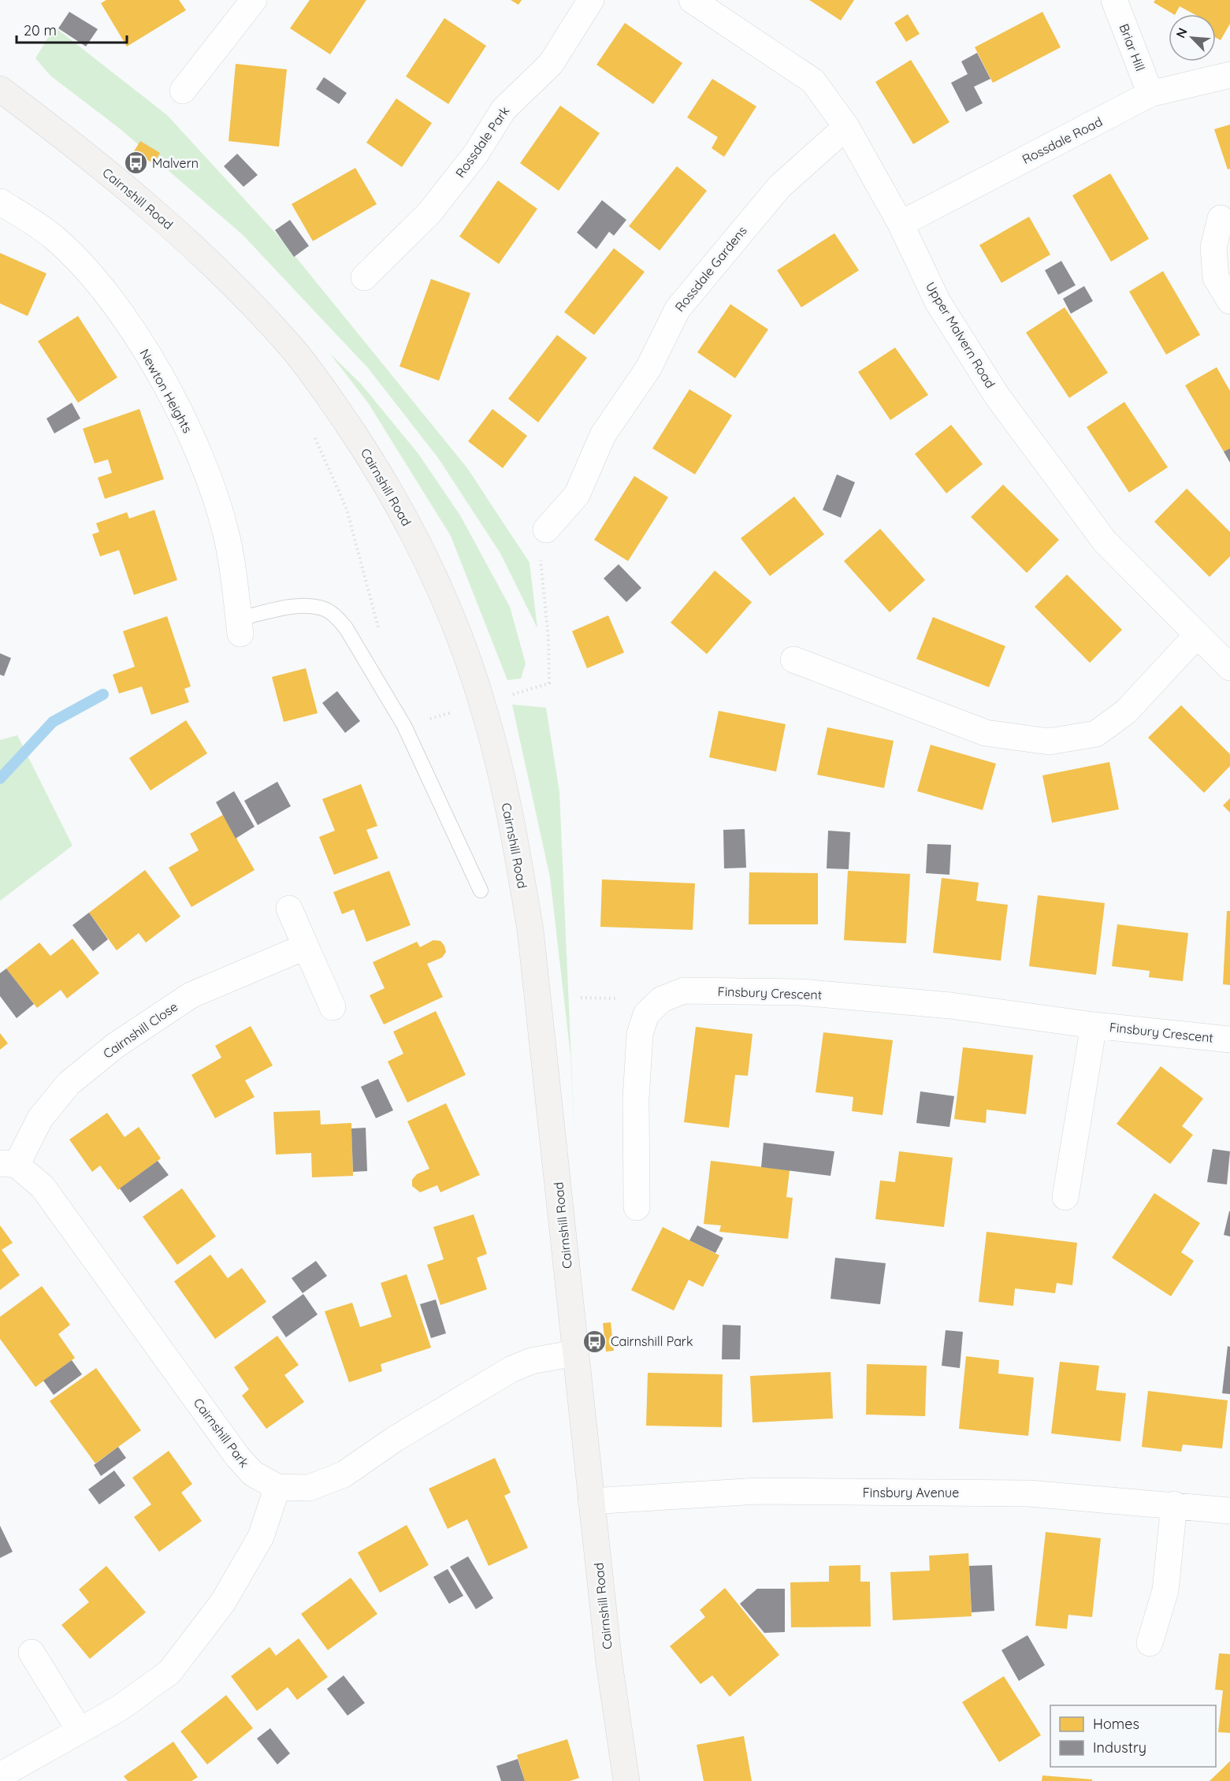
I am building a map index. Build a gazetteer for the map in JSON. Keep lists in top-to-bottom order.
{
  "streets": {
    "street": [
      "Briar Hill",
      "Rossdale Road",
      "Rossdale Park",
      "Cairnshill Road",
      "Rossdale Gardens",
      "Upper Malvern Road",
      "Newton Heights",
      "Finsbury Crescent",
      "Cairnshill Close",
      "Cairnshill Park",
      "Finsbury Avenue"
    ]
  },
  "crossings": [
    ["Briar Hill", "Rossdale Road"],
    ["Rossdale Road", "Upper Malvern Road"],
    ["Cairnshill Road", "Cairnshill Park"],
    ["Cairnshill Road", "Finsbury Avenue"],
    ["Rossdale Gardens", "Upper Malvern Road"],
    ["Cairnshill Close", "Cairnshill Park"]
  ],
  "places": {
    "bus stop": ["Malvern", "Cairnshill Park"]
  },
  "legend": ["Homes", "Industry"],
  "scale_bar": "20 m",
  "north": "top left"
}
